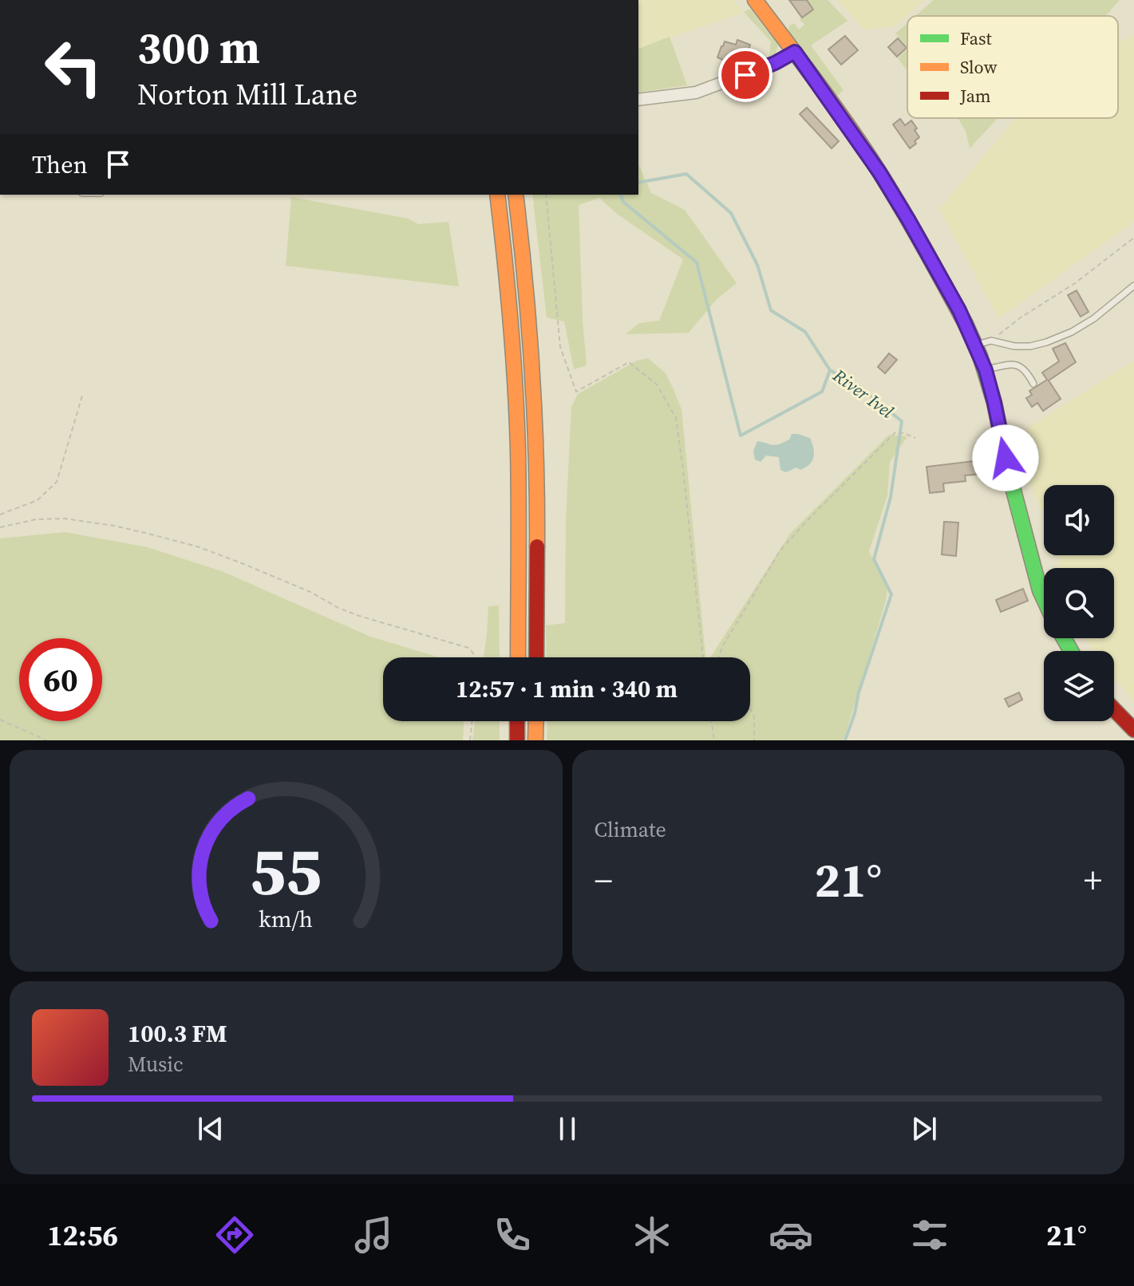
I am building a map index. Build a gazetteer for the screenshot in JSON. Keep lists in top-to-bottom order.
{
  "water": ["River Ivel"],
  "legend": ["Fast", "Slow", "Jam"],
  "page": {
    "turn": ["300 m", "Norton Mill Lane"],
    "then": "Then",
    "limit": "60",
    "trip": "12:57 · 1 min · 340 m",
    "tile": "Climate",
    "heat": ["−", "21°", "+"],
    "song": ["100.3 FM", "Music"],
    "tabs": ["12:56", "21°"],
    "gauge": ["55", "km/h"]
  }
}
